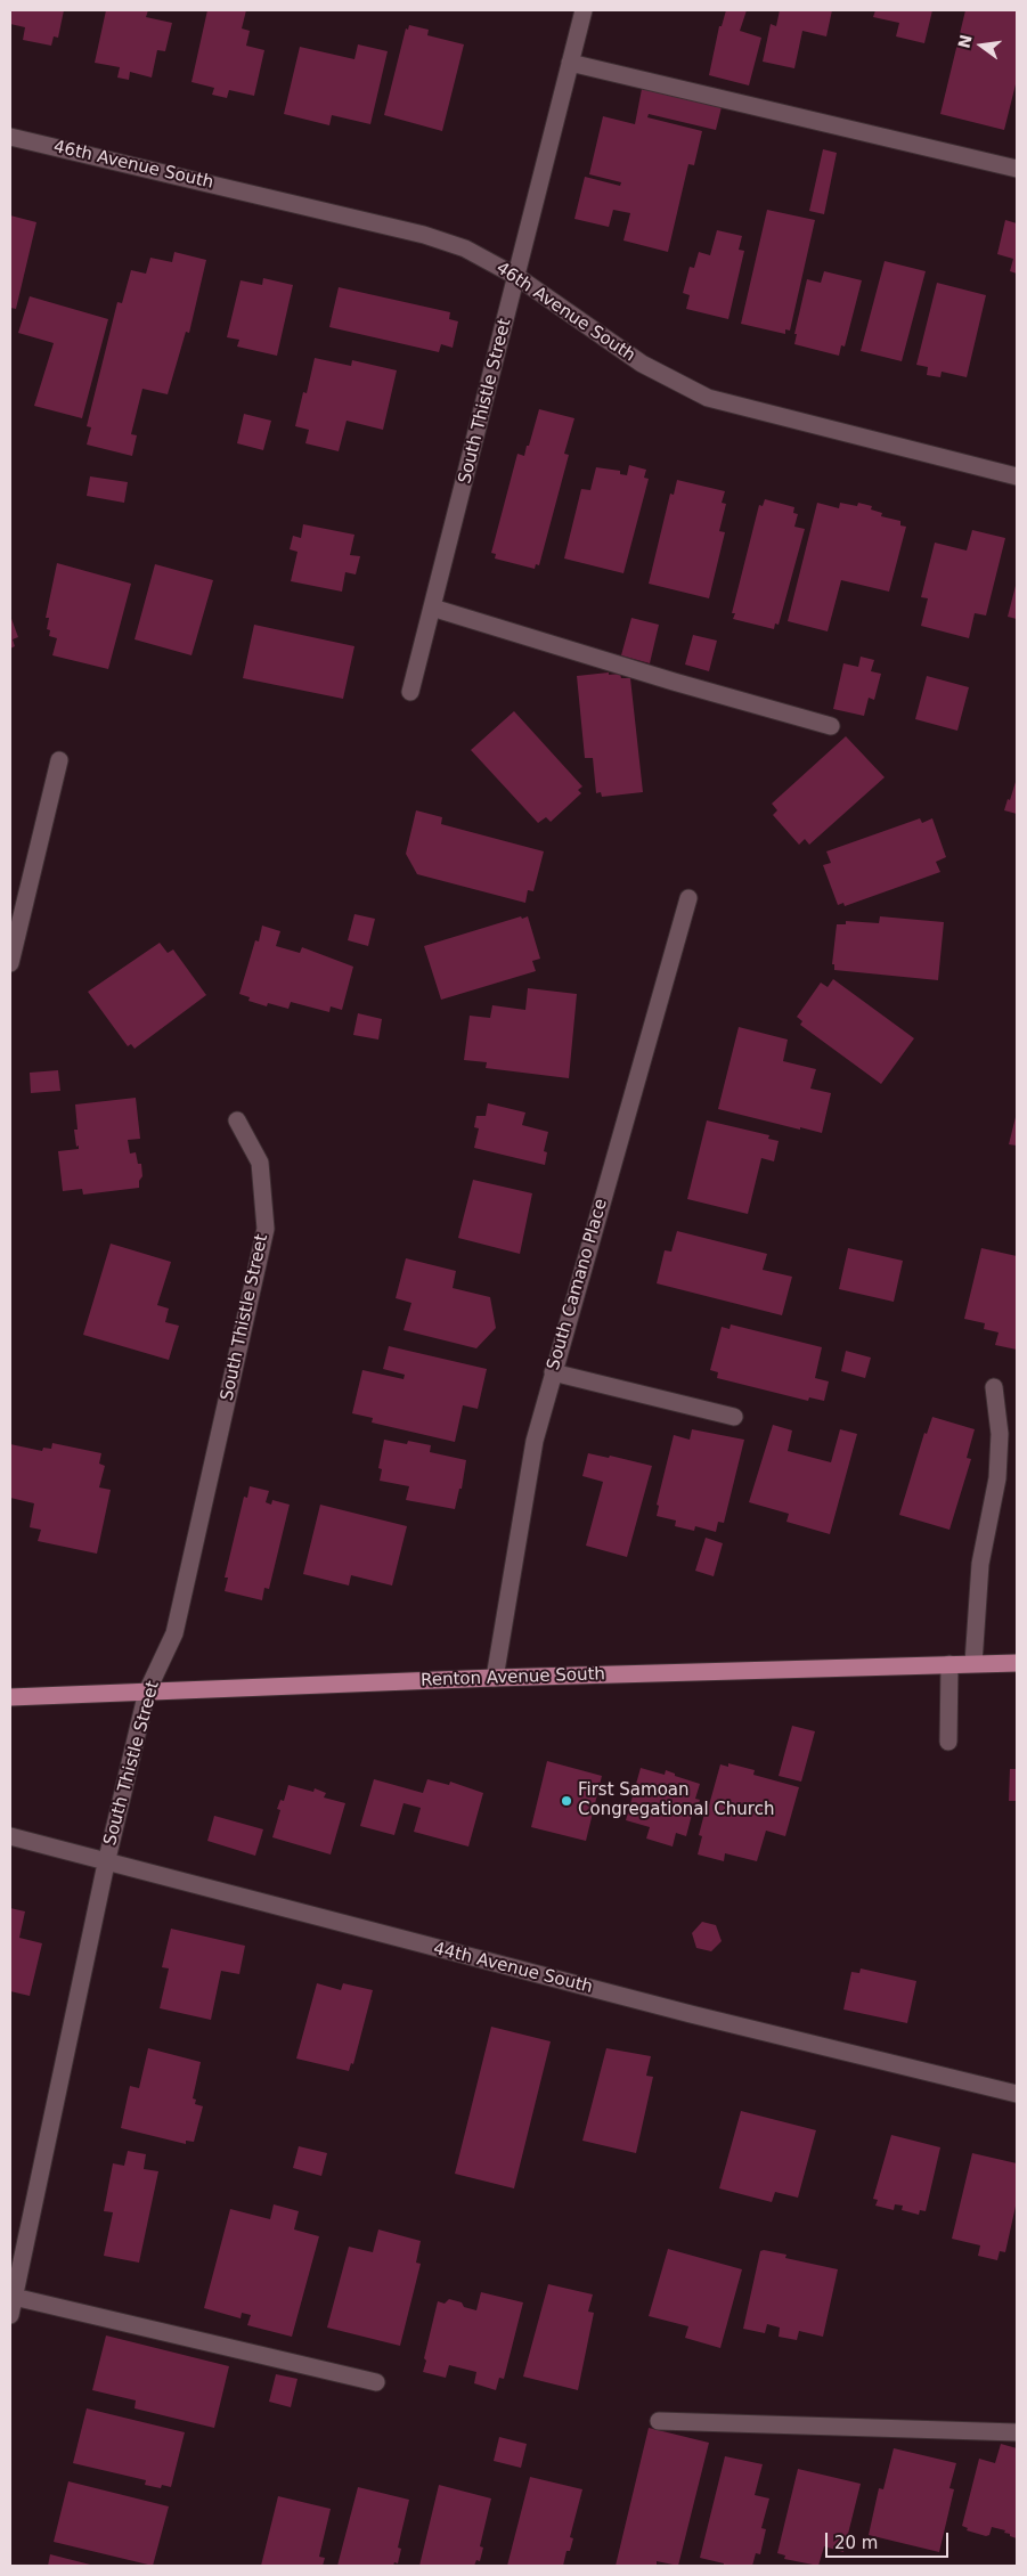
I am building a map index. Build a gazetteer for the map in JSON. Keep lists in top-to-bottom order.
{
  "streets": {
    "main road": ["Renton Avenue South"],
    "street": [
      "46th Avenue South",
      "South Thistle Street",
      "South Camano Place",
      "44th Avenue South"
    ]
  },
  "crossings": [
    ["46th Avenue South", "South Thistle Street"],
    ["South Thistle Street", "Renton Avenue South"],
    ["South Thistle Street", "44th Avenue South"],
    ["South Camano Place", "Renton Avenue South"]
  ],
  "places": ["First Samoan Congregational Church"],
  "scale_bar": "20 m",
  "north": "left"
}
